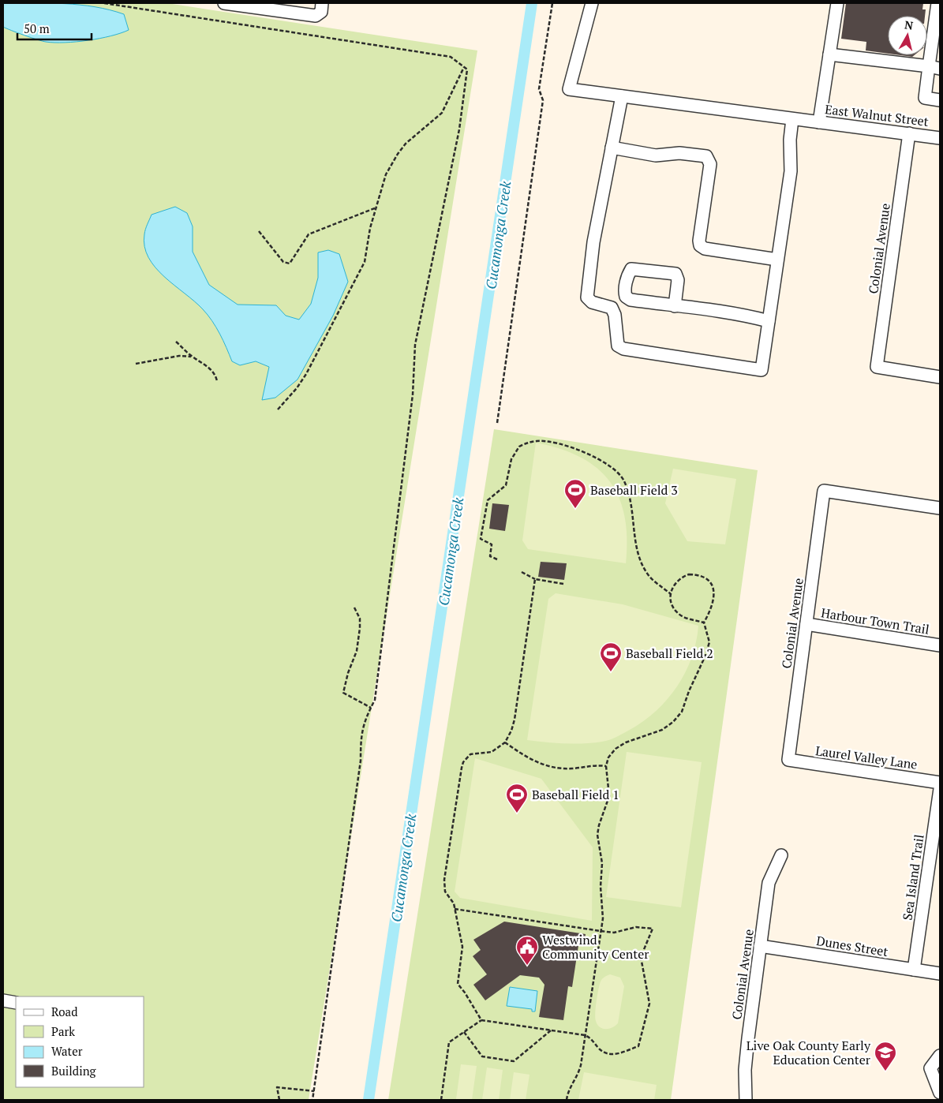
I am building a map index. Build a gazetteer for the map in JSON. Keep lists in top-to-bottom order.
{
  "streets": {
    "street": [
      "East Walnut Street",
      "Colonial Avenue",
      "Harbour Town Trail",
      "Laurel Valley Lane",
      "Sea Island Trail",
      "Dunes Street"
    ]
  },
  "crossings": [
    ["East Walnut Street", "Colonial Avenue"],
    ["Colonial Avenue", "Harbour Town Trail"],
    ["Colonial Avenue", "Laurel Valley Lane"],
    ["Colonial Avenue", "Dunes Street"],
    ["Sea Island Trail", "Dunes Street"]
  ],
  "water": ["Cucamonga Creek"],
  "places": {
    "sports": ["Baseball Field 3", "Baseball Field 2", "Baseball Field 1"],
    "public building": ["Westwind Community Center"],
    "school or university": ["Live Oak County Early Education Center"]
  },
  "legend": [
    "Road",
    "Park",
    "Water",
    "Building"
  ],
  "scale_bar": "50 m",
  "north": "top"
}
